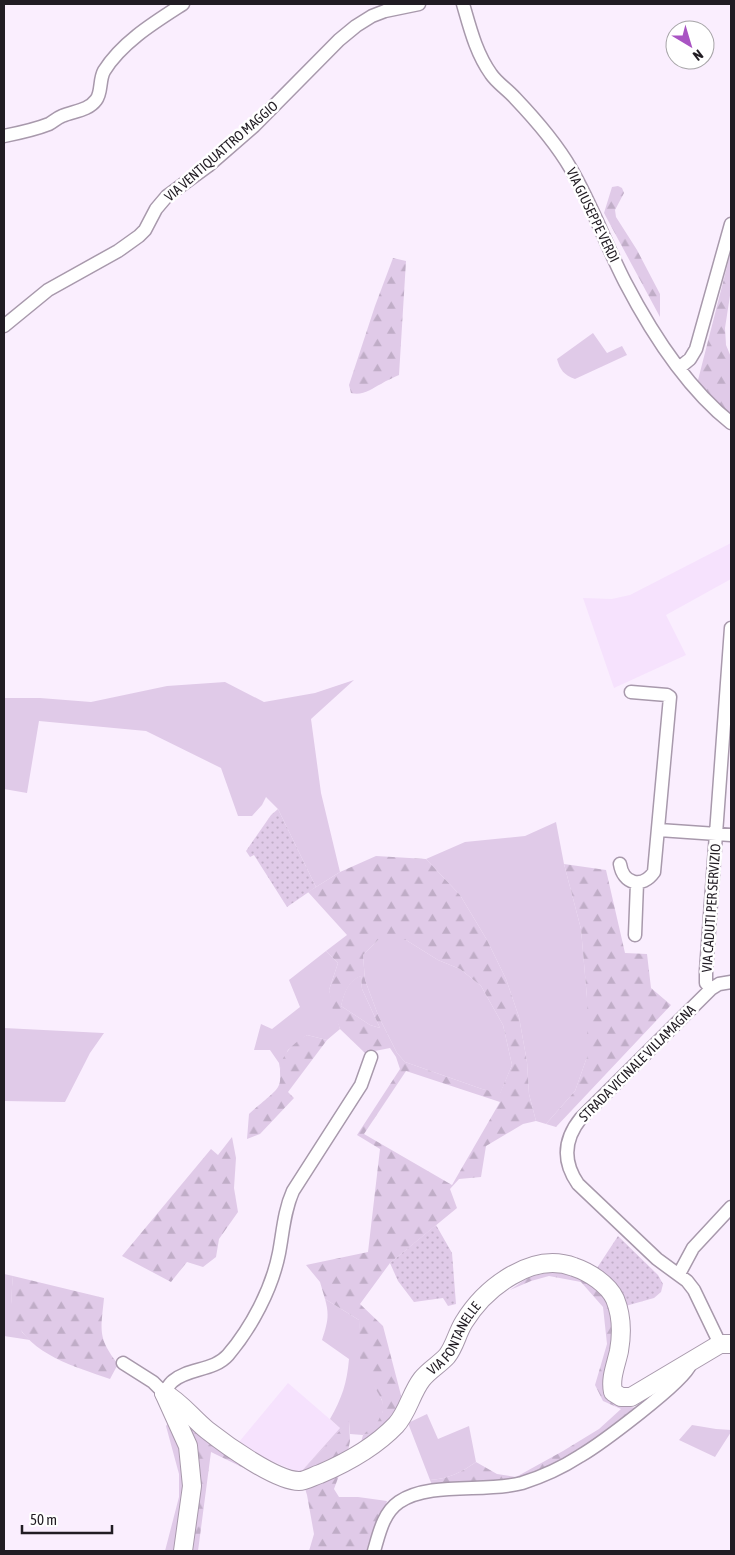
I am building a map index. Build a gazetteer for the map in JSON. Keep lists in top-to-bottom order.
{
  "streets": {
    "street": [
      "VIA VENTIQUATTRO MAGGIO",
      "VIA GIUSEPPE VERDI",
      "VIA CADUTI PER SERVIZIO",
      "STRADA VICINALE VILLAMAGNA",
      "VIA FONTANELLE"
    ]
  },
  "crossings": [
    ["VIA CADUTI PER SERVIZIO", "STRADA VICINALE VILLAMAGNA"],
    ["STRADA VICINALE VILLAMAGNA", "VIA FONTANELLE"]
  ],
  "scale_bar": "50 m",
  "north": "bottom right"
}
